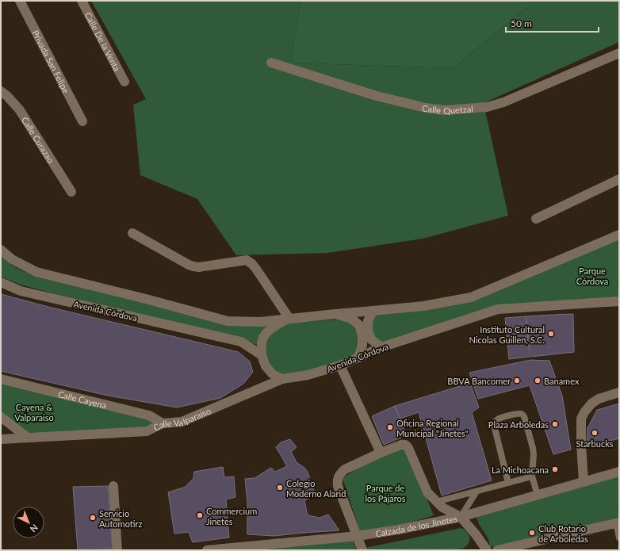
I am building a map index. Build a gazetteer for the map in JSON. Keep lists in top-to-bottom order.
{
  "streets": {
    "street": [
      "Calle De la Venta",
      "Privada San Felipe",
      "Calle Quetzal",
      "Calle Curazao",
      "Avenida Córdova",
      "Calle Cayena",
      "Calle Valparaíso",
      "Calzada de los Jinetes"
    ]
  },
  "crossings": [
    ["Avenida Córdova", "Calle Valparaíso"],
    ["Calle Cayena", "Calle Valparaíso"]
  ],
  "parks": ["Parque Córdova", "Cayena & Valparaiso", "Parque de los Pájaros"],
  "places": [
    "Instituto Cultural Nicolas Guillen, S.C.",
    "BBVA Bancomer",
    "Banamex",
    "Plaza Arboledas",
    "Oficina Regional Municipal \"Jinetes\"",
    "Starbucks",
    "La Michoacana",
    "Colegio Moderno Alarid",
    "Commercium Jinetes",
    "Servicio Automotirz",
    "Club Rotario de Arboledas"
  ],
  "scale_bar": "50 m",
  "north": "bottom right"
}
